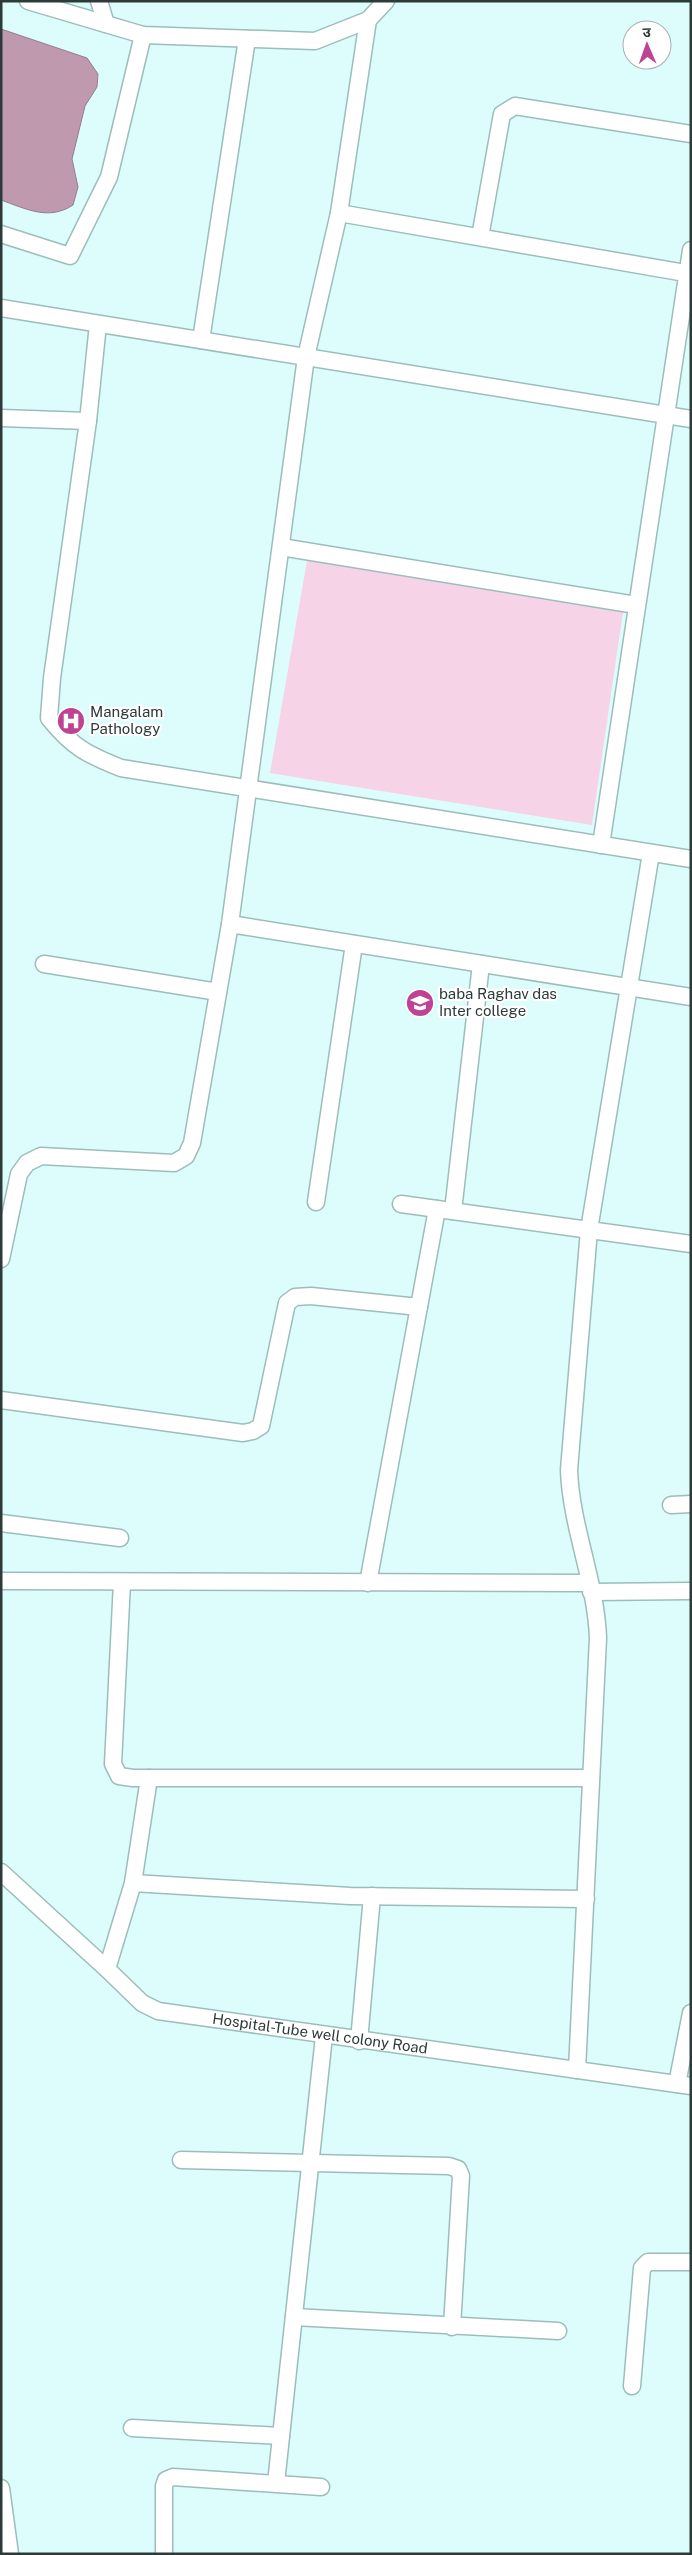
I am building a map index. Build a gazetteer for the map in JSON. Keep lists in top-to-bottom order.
{
  "streets": {
    "street": ["Hospital-Tube well colony Road"]
  },
  "places": {
    "hospital": ["Mangalam Pathology"],
    "school or university": ["baba Raghav das Inter college"]
  },
  "north": "top"
}
